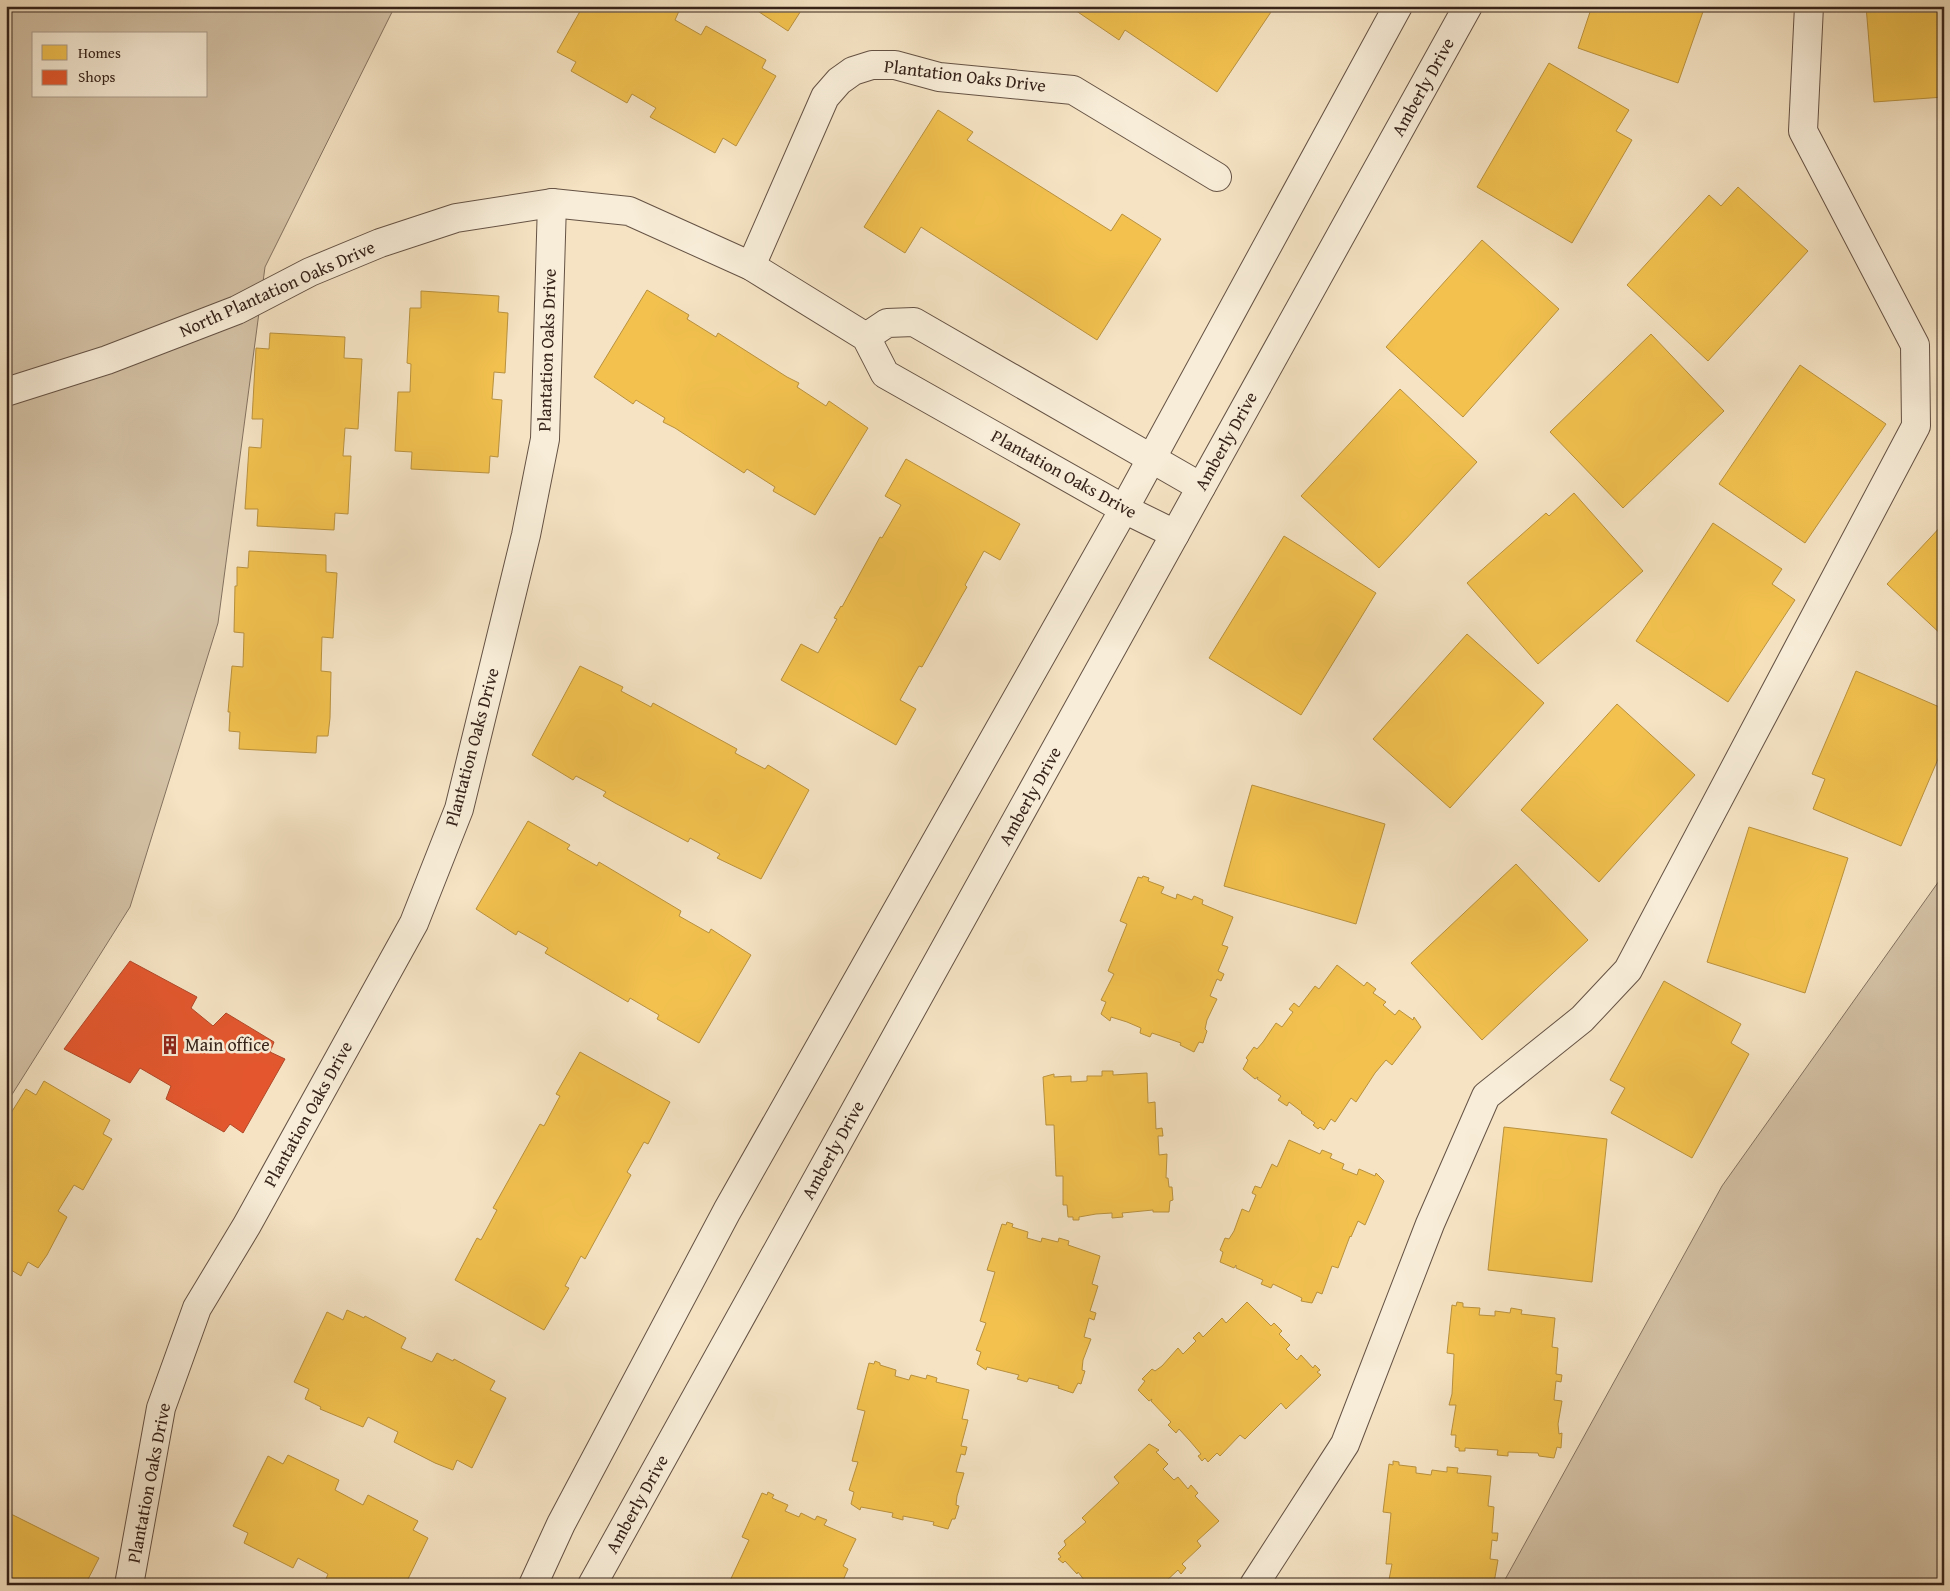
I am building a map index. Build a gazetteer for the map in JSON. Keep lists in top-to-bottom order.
{
  "streets": {
    "street": ["Plantation Oaks Drive", "Amberly Drive", "North Plantation Oaks Drive"]
  },
  "crossings": [
    ["Plantation Oaks Drive", "Amberly Drive"],
    ["Plantation Oaks Drive", "North Plantation Oaks Drive"]
  ],
  "places": {
    "building": ["Main office"]
  },
  "legend": ["Homes", "Shops"]
}
